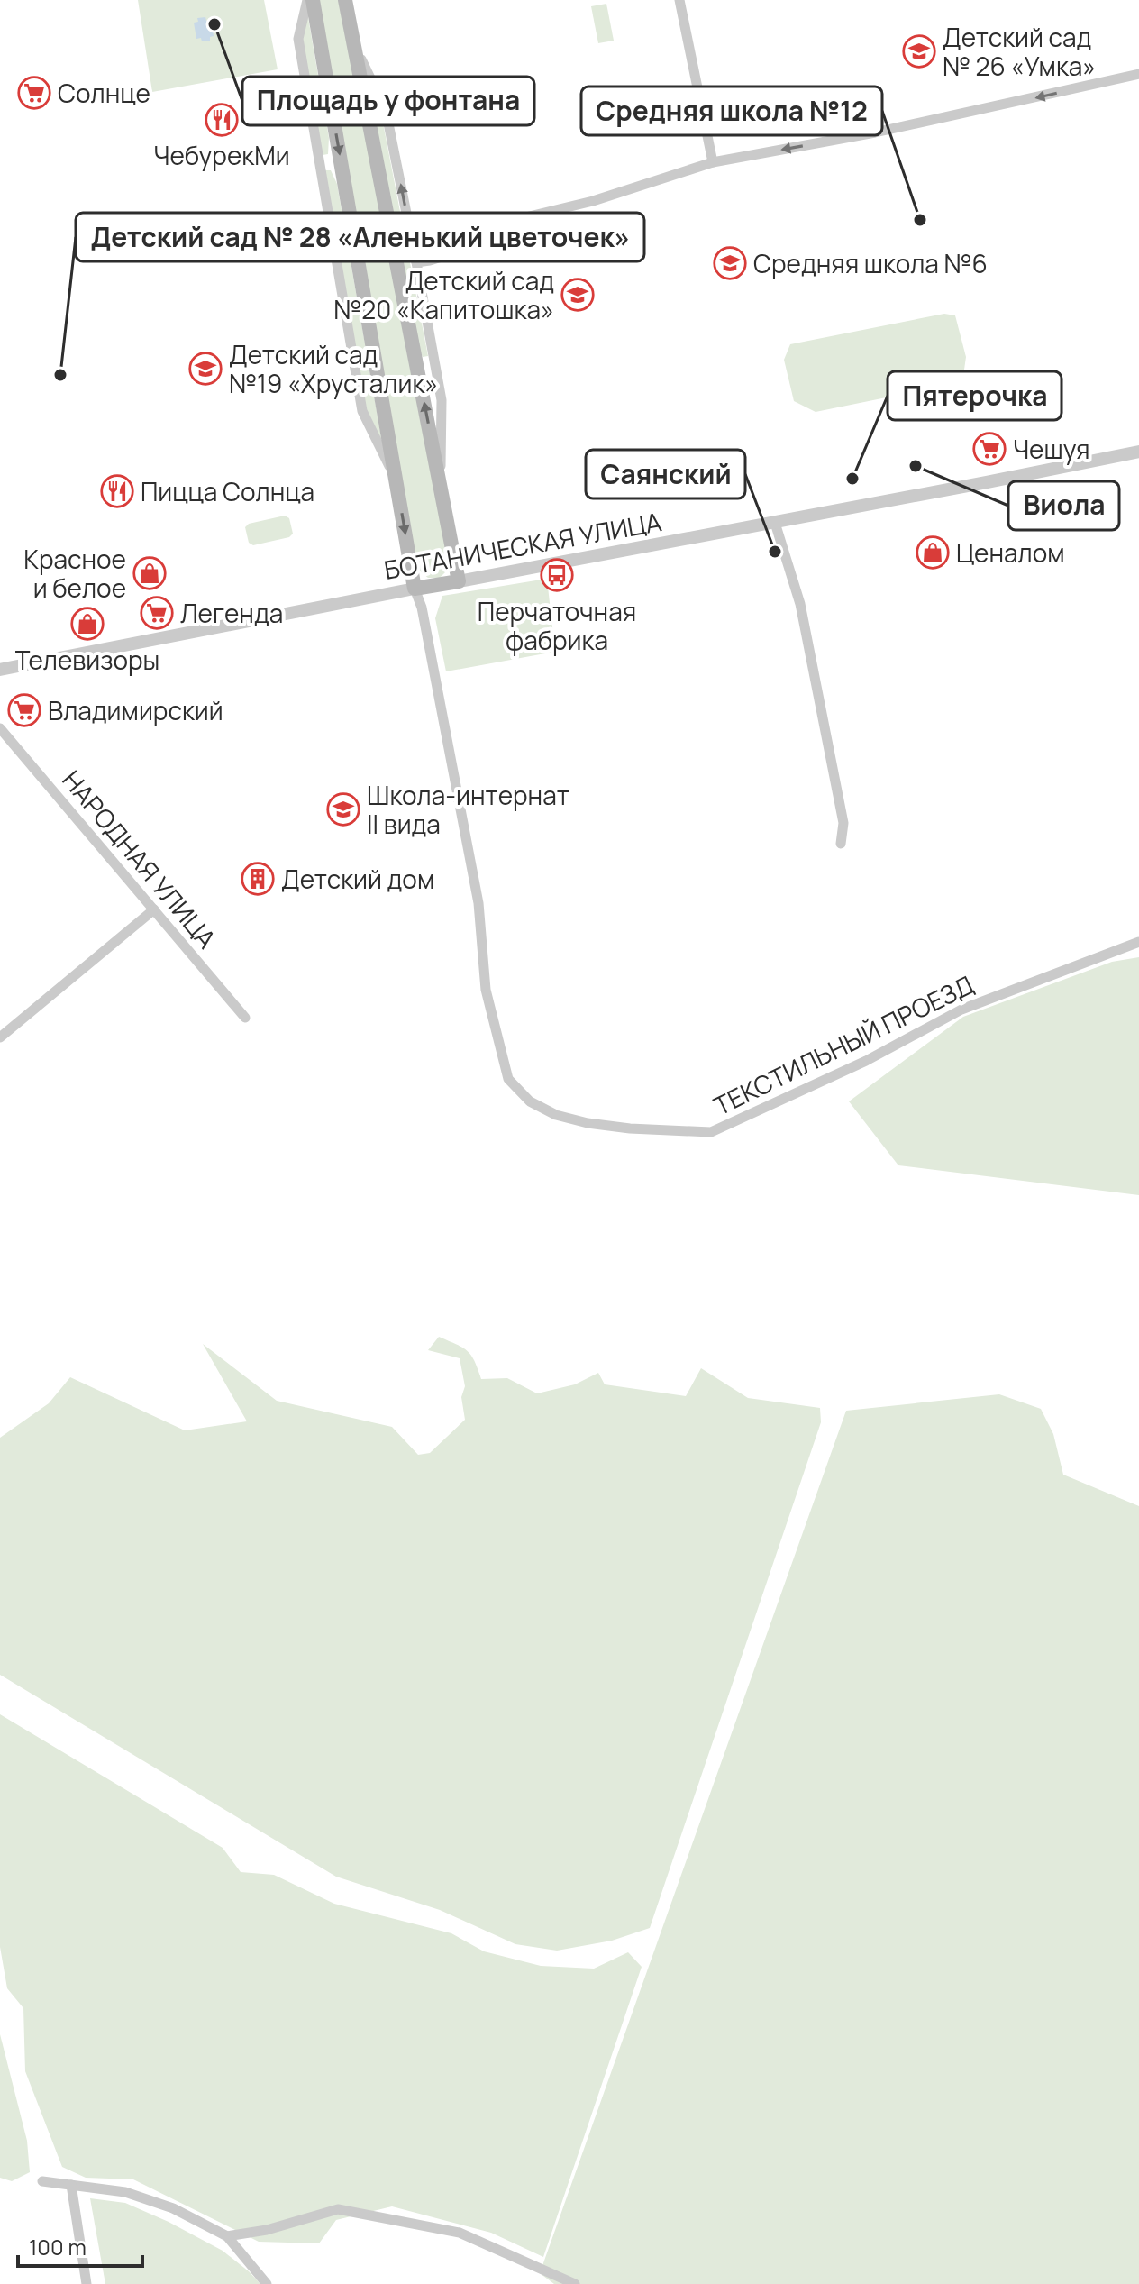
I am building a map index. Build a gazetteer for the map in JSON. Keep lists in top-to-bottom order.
{
  "streets": {
    "main road": ["БОТАНИЧЕСКАЯ УЛИЦА"],
    "street": ["НАРОДНАЯ УЛИЦА", "ТЕКСТИЛЬНЫЙ ПРОЕЗД"]
  },
  "crossings": [
    ["БОТАНИЧЕСКАЯ УЛИЦА", "ТЕКСТИЛЬНЫЙ ПРОЕЗД"]
  ],
  "places": {
    "other": [
      "Площадь у фонтана",
      "Средняя школа №12",
      "Детский сад № 28 «Аленький цветочек»",
      "Виола",
      "Пятерочка",
      "Саянский"
    ],
    "school or university": [
      "Детский сад № 26 «Умка»",
      "Средняя школа №6",
      "Детский сад №20 «Капитошка»",
      "Детский сад №19 «Хрусталик»",
      "Школа-интернат II вида"
    ],
    "supermarket": [
      "Солнце",
      "Чешуя",
      "Легенда",
      "Владимирский"
    ],
    "restaurant": ["ЧебурекМи", "Пицца Солнца"],
    "shop": ["Ценалом", "Красное и белое", "Телевизоры"],
    "bus stop": ["Перчаточная фабрика"],
    "building": ["Детский дом"]
  },
  "scale_bar": "100 m"
}
